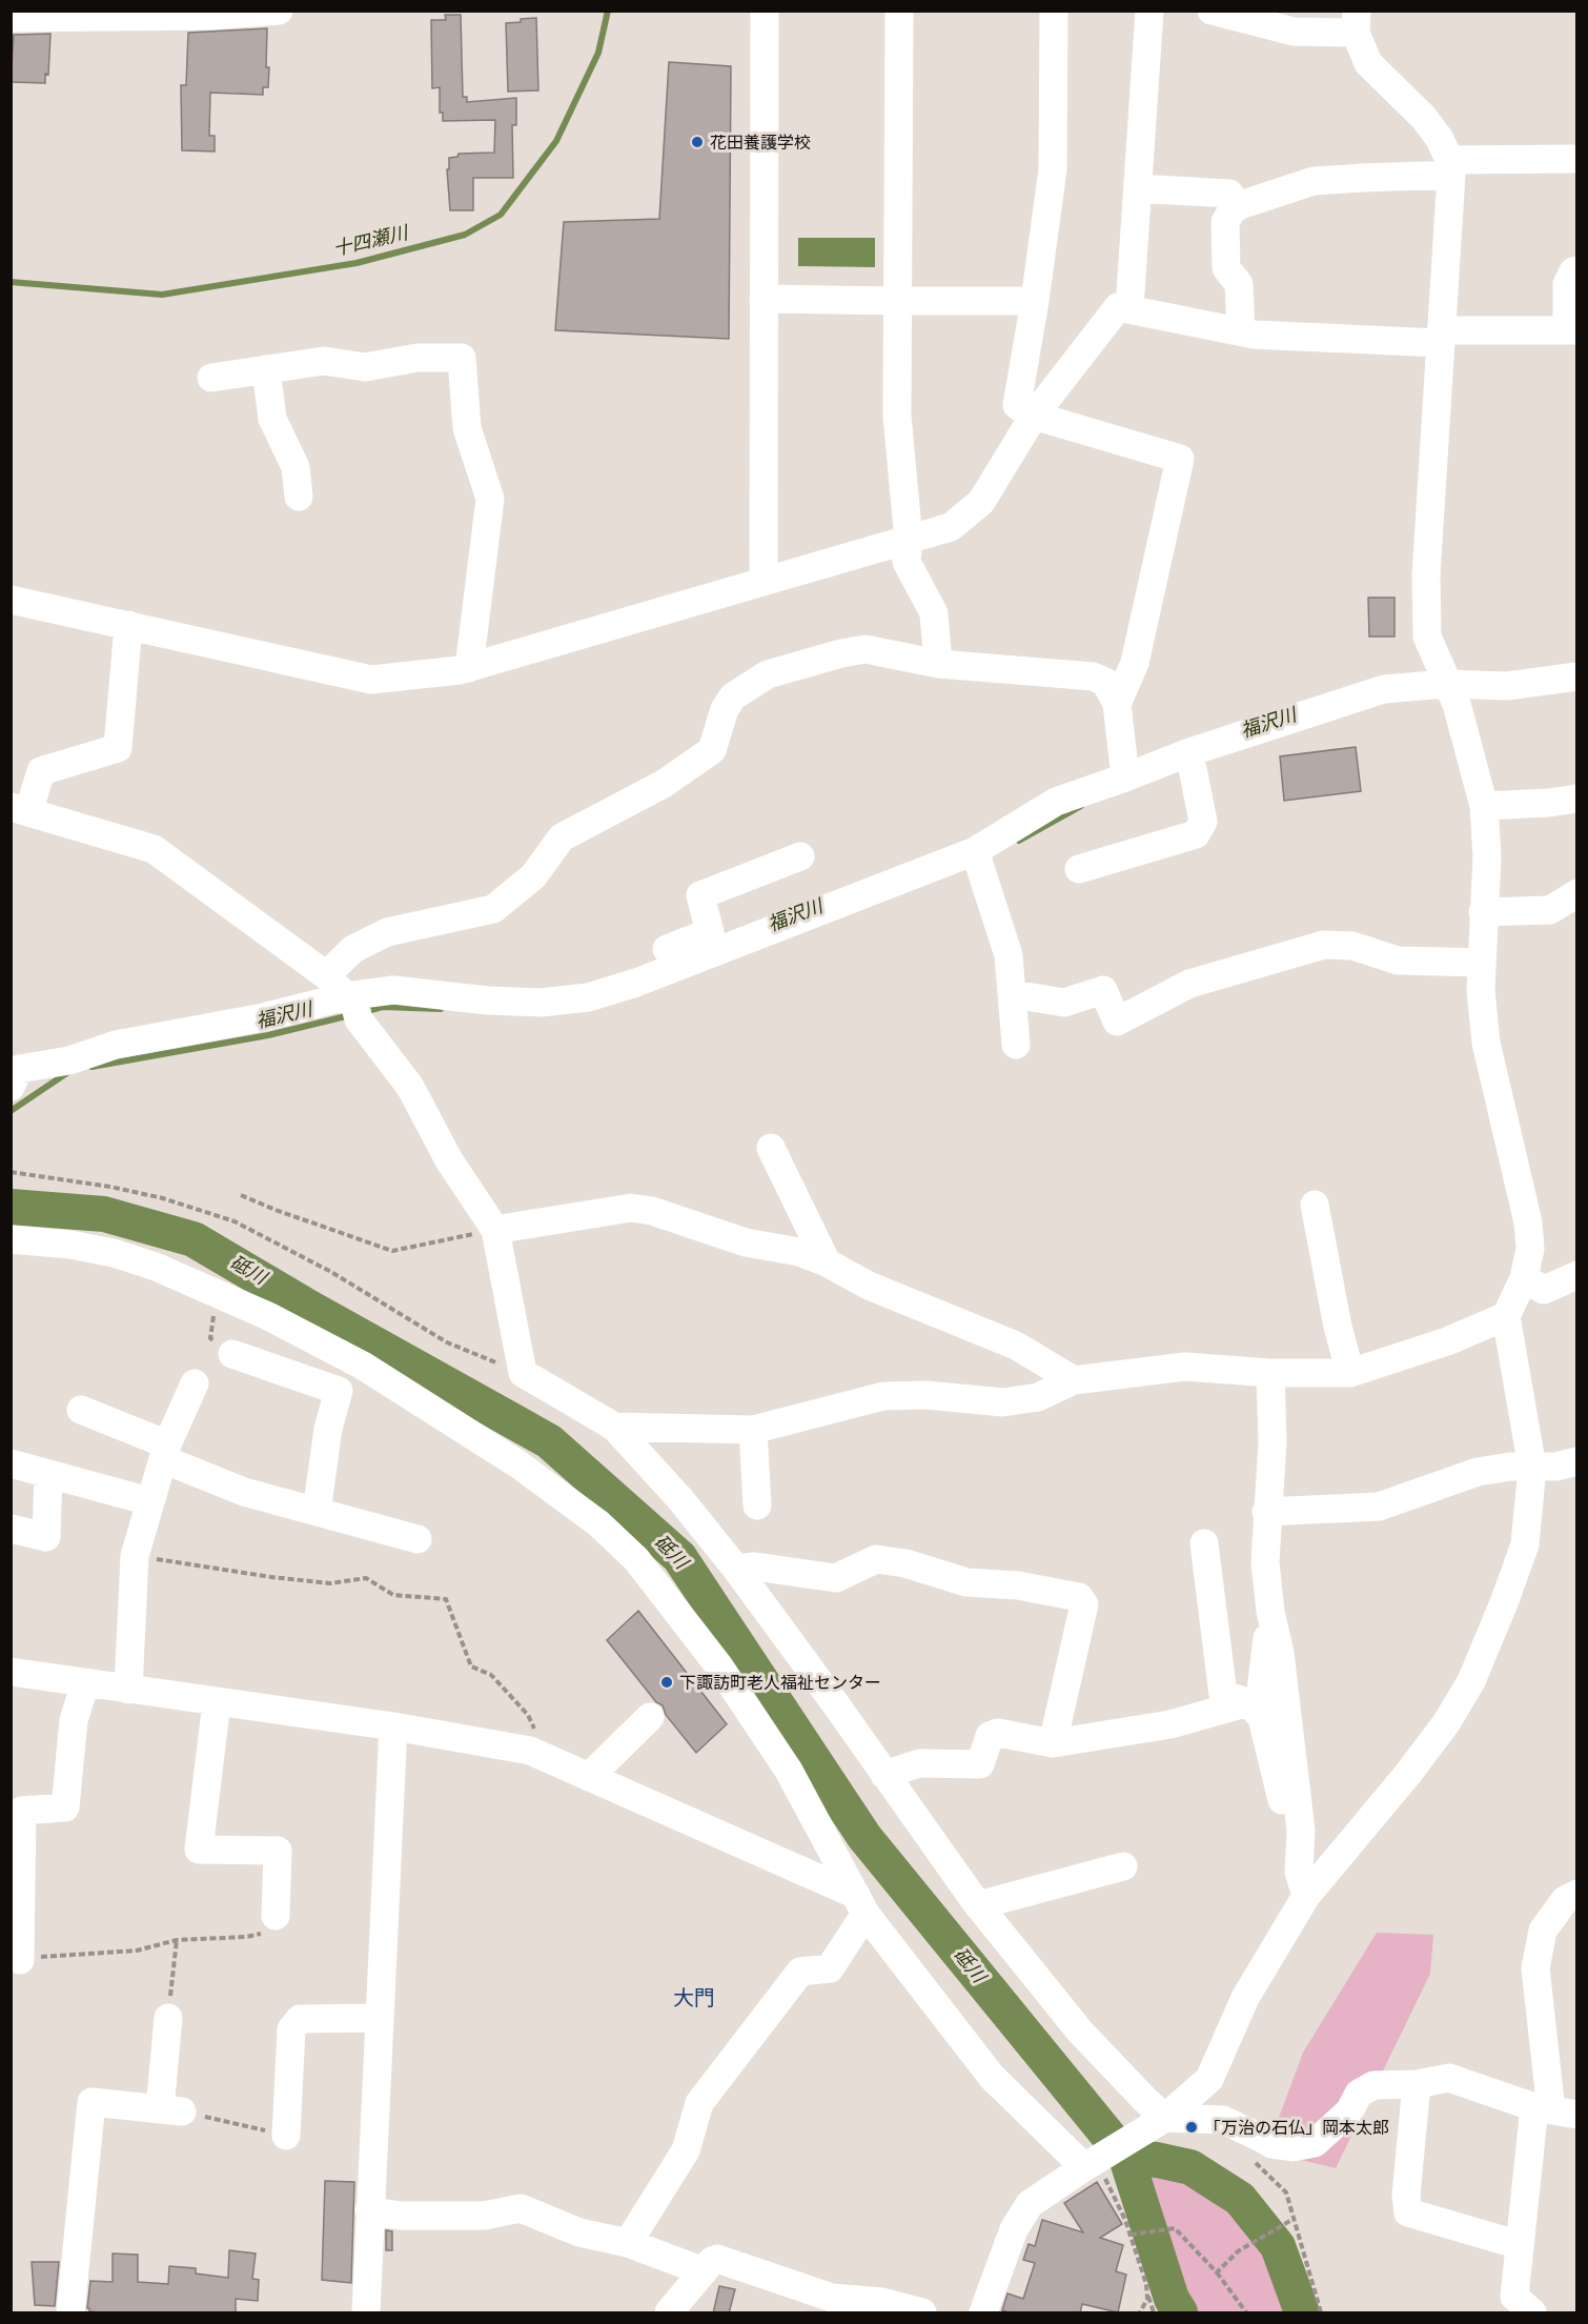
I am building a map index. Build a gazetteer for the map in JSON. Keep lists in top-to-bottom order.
{
  "districts": ["大門"],
  "water": ["十四瀬川", "福沢川", "砥川"],
  "places": ["花田養護学校", "下諏訪町老人福祉センター", "「万治の石仏」岡本太郎"]
}
